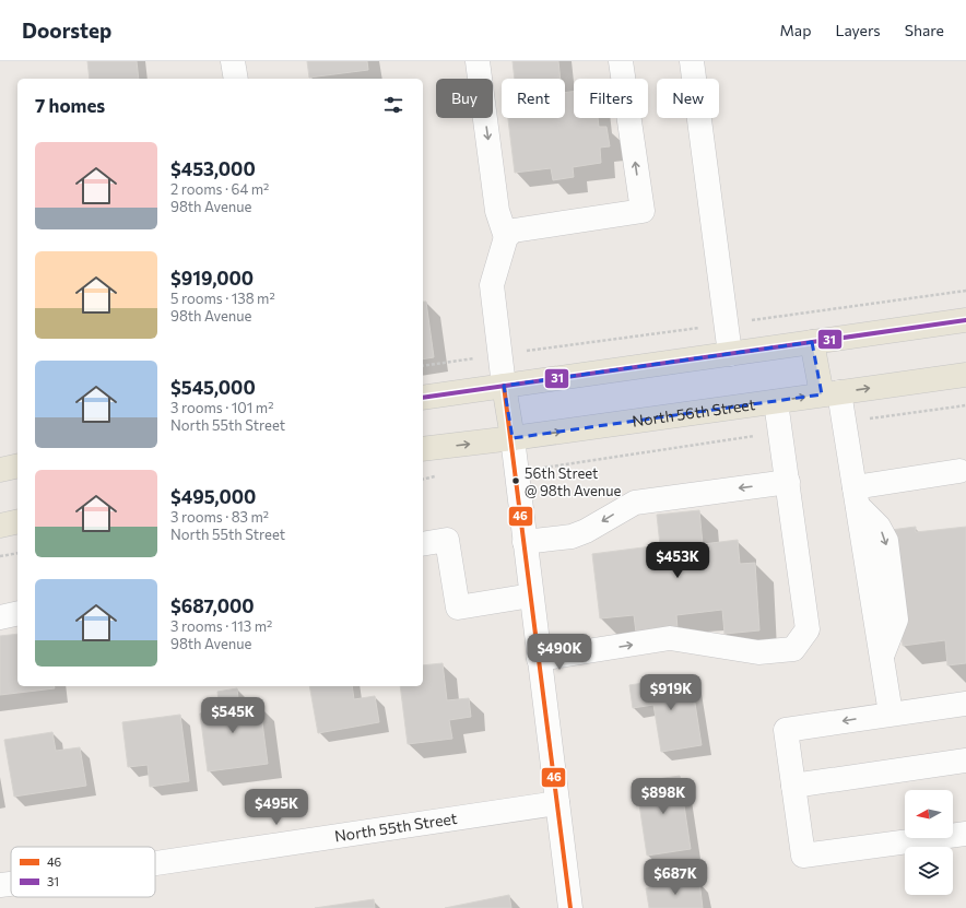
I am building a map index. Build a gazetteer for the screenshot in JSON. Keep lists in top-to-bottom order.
{
  "streets": {
    "main road": ["North 56th Street"],
    "street": ["North 55th Street"]
  },
  "places": ["56th Street @ 98th Avenue"],
  "lines": ["transit line 31", "transit line 46"],
  "legend": ["46", "31"],
  "north": "left",
  "page": {
    "header": "Doorstep",
    "nav": ["Map", "Layers", "Share"],
    "chip": [
      "Buy",
      "Rent",
      "Filters",
      "New"
    ],
    "heading": "7 homes",
    "list": [
      {
        "name": "$453,000",
        "note": "2 rooms · 64 m² · 98th Avenue"
      },
      {
        "name": "$919,000",
        "note": "5 rooms · 138 m² · 98th Avenue"
      },
      {
        "name": "$545,000",
        "note": "3 rooms · 101 m² · North 55th Street"
      },
      {
        "name": "$495,000",
        "note": "3 rooms · 83 m² · North 55th Street"
      },
      {
        "name": "$687,000",
        "note": "3 rooms · 113 m² · 98th Avenue"
      }
    ],
    "price": [
      "$453K",
      "$490K",
      "$919K",
      "$545K",
      "$898K",
      "$495K",
      "$687K"
    ]
  }
}
